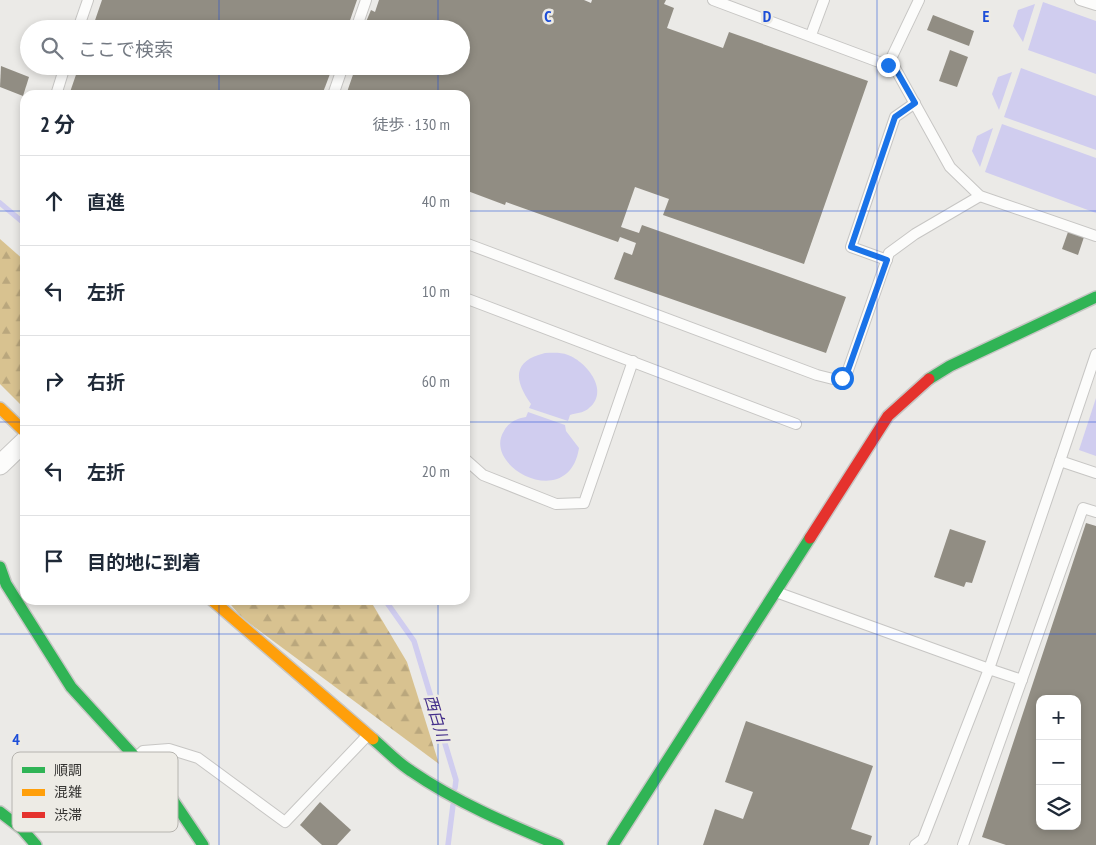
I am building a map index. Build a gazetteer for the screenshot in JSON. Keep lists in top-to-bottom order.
{
  "water": ["西白川"],
  "legend": ["順調", "混雑", "渋滞"],
  "page": {
    "search": "ここで検索",
    "heading": ["2 分", "徒歩 · 130 m"],
    "list": [
      ["直進", "40 m"],
      ["左折", "10 m"],
      ["右折", "60 m"],
      ["左折", "20 m"],
      "目的地に到着"
    ],
    "map_buttons": ["+", "−"]
  },
  "grid": {
    "columns": ["C", "D", "E"],
    "rows": ["4"]
  }
}
